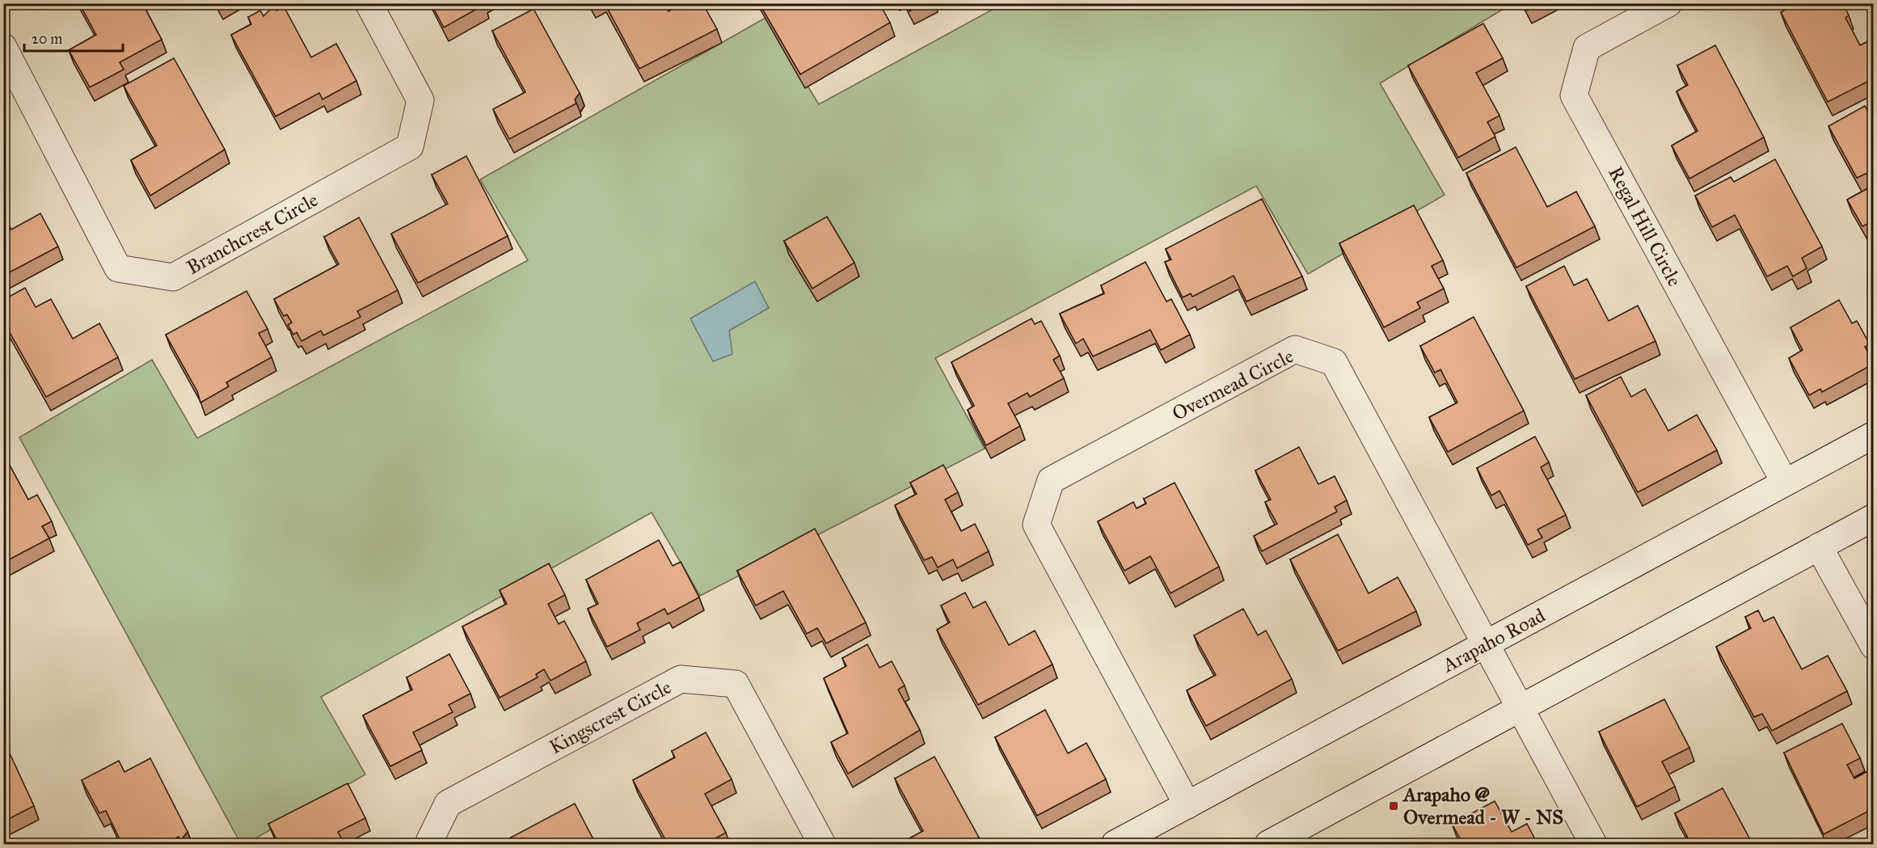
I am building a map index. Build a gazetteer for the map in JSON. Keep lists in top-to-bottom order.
{
  "streets": {
    "street": [
      "Regal Hill Circle",
      "Branchcrest Circle",
      "Overmead Circle",
      "Arapaho Road",
      "Kingscrest Circle"
    ]
  },
  "crossings": [
    ["Regal Hill Circle", "Arapaho Road"],
    ["Overmead Circle", "Arapaho Road"]
  ],
  "places": {
    "transit": ["Arapaho @ Overmead - W - NS"]
  },
  "scale_bar": "20 m"
}
